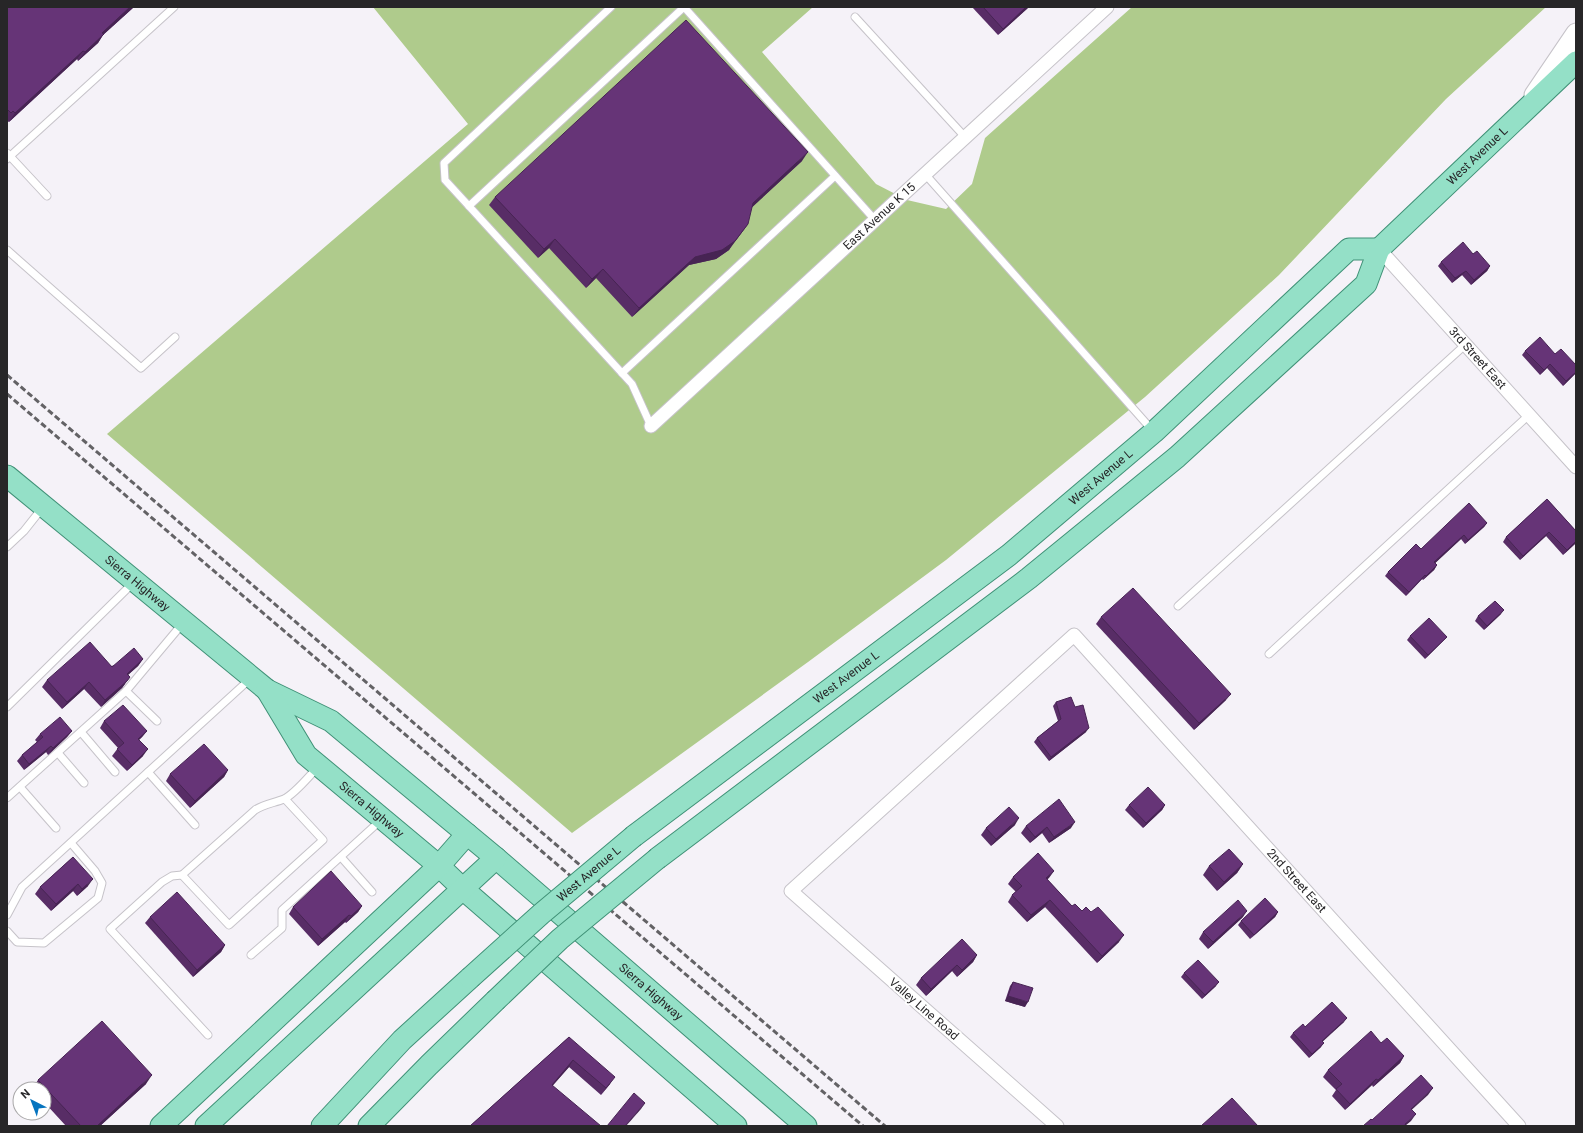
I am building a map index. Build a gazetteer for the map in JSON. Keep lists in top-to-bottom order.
{
  "streets": {
    "main road": ["West Avenue L", "Sierra Highway"],
    "street": [
      "East Avenue K 15",
      "3rd Street East",
      "2nd Street East",
      "Valley Line Road"
    ]
  },
  "crossings": [
    ["West Avenue L", "3rd Street East"],
    ["2nd Street East", "Valley Line Road"]
  ],
  "north": "top left"
}
